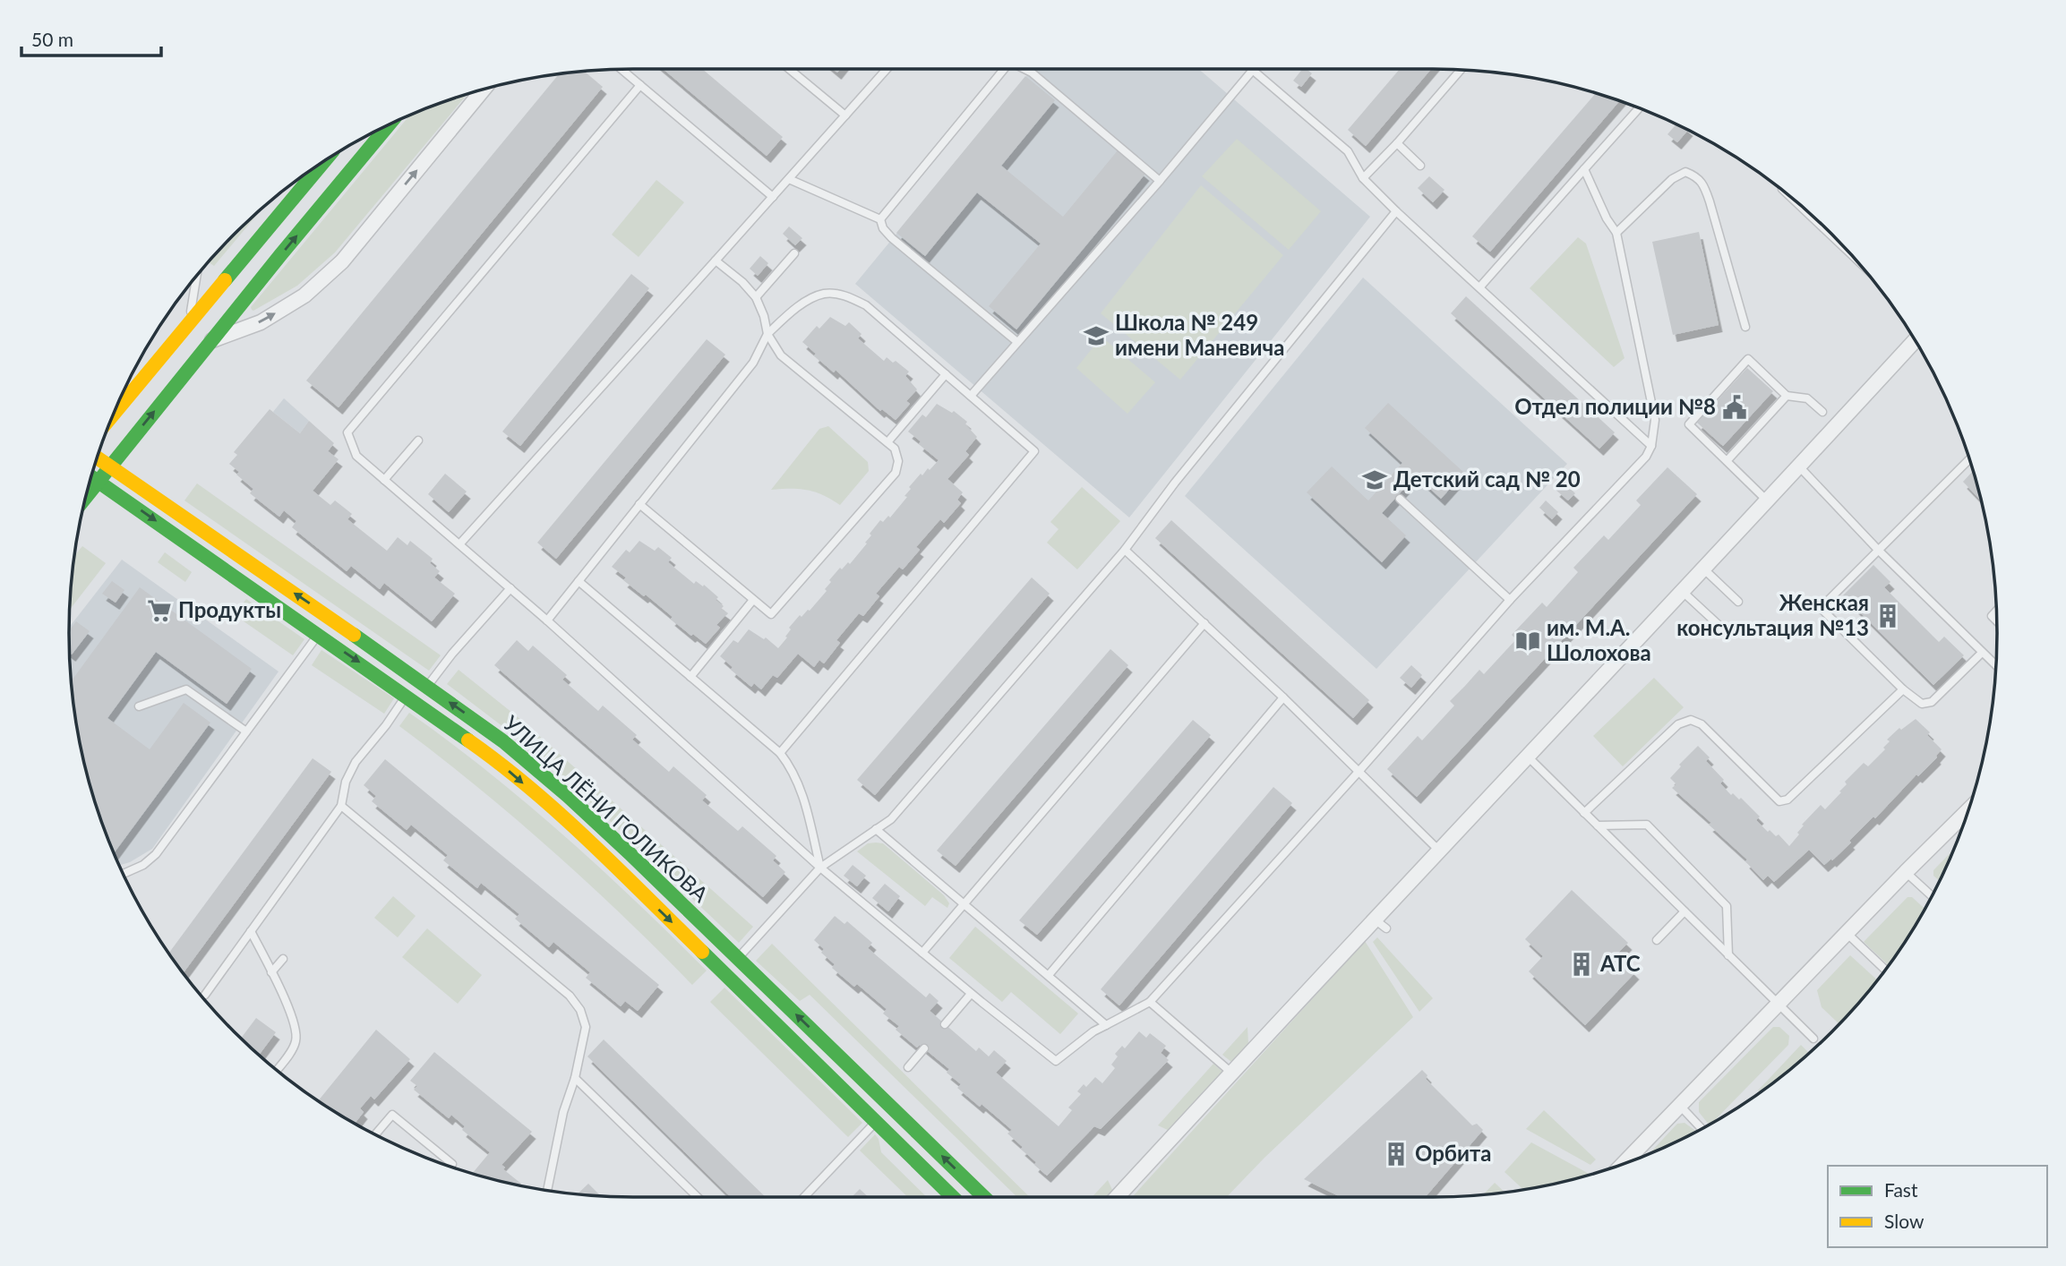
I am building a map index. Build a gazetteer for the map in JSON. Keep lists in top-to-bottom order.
{
  "streets": {
    "street": ["УЛИЦА ЛЁНИ ГОЛИКОВА"]
  },
  "places": {
    "school or university": ["Школа № 249 имени Маневича", "Детский сад № 20"],
    "public building": ["Отдел полиции №8"],
    "supermarket": ["Продукты"],
    "building": ["Женская консультация №13", "АТС", "Орбита"],
    "library": ["им. М.А. Шолохова"]
  },
  "legend": ["Fast", "Slow"],
  "scale_bar": "50 m"
}
